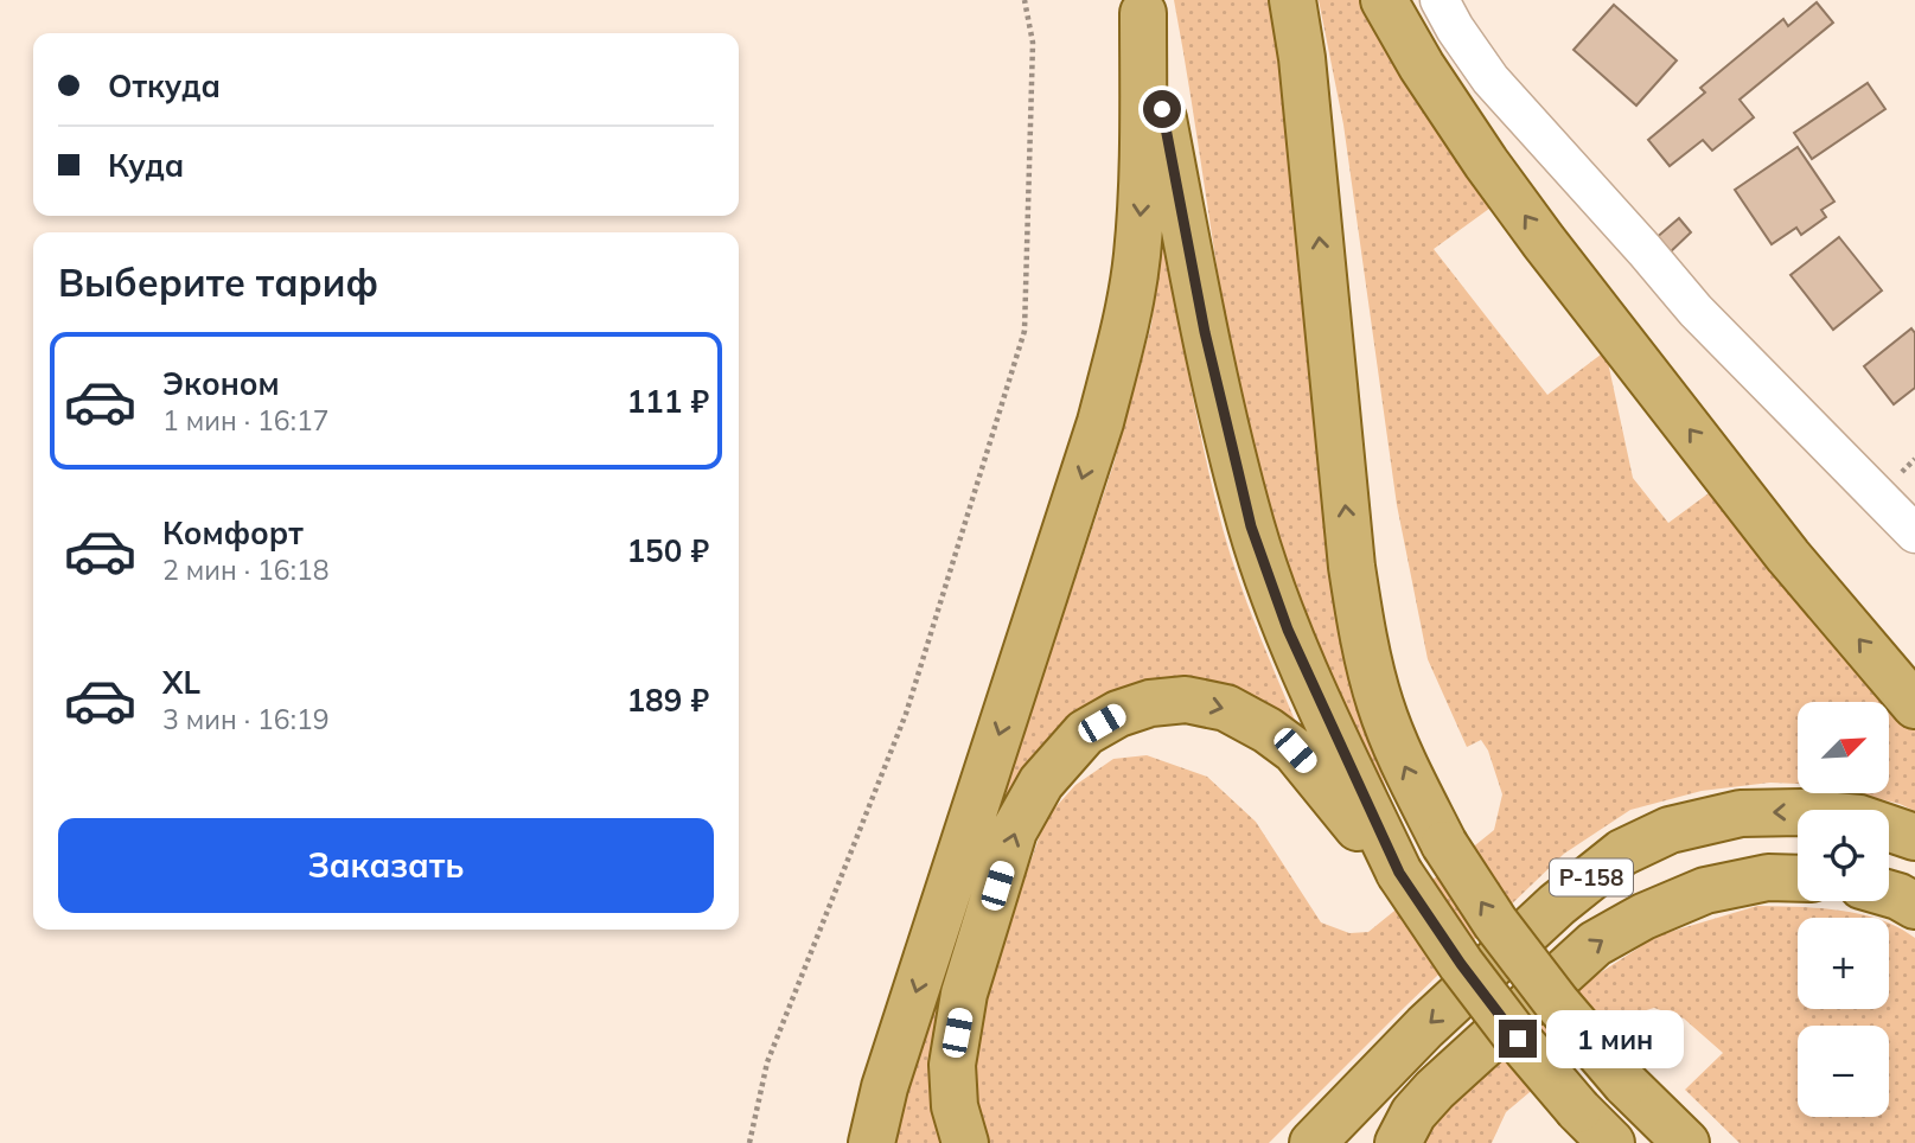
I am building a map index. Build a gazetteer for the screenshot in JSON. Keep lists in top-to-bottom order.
{
  "streets": {
    "main road": ["Р-158"]
  },
  "north": "top right",
  "page": {
    "banner": ["Откуда", "Куда"],
    "heading": "Выберите тариф",
    "list": [
      {
        "name": "Эконом",
        "note": "1 мин · 16:17",
        "value": "111 ₽"
      },
      {
        "name": "Комфорт",
        "note": "2 мин · 16:18",
        "value": "150 ₽"
      },
      {
        "name": "XL",
        "note": "3 мин · 16:19",
        "value": "189 ₽"
      }
    ],
    "map_buttons": ["+", "−"],
    "buttons": "Заказать",
    "bubble": "1 мин"
  }
}
